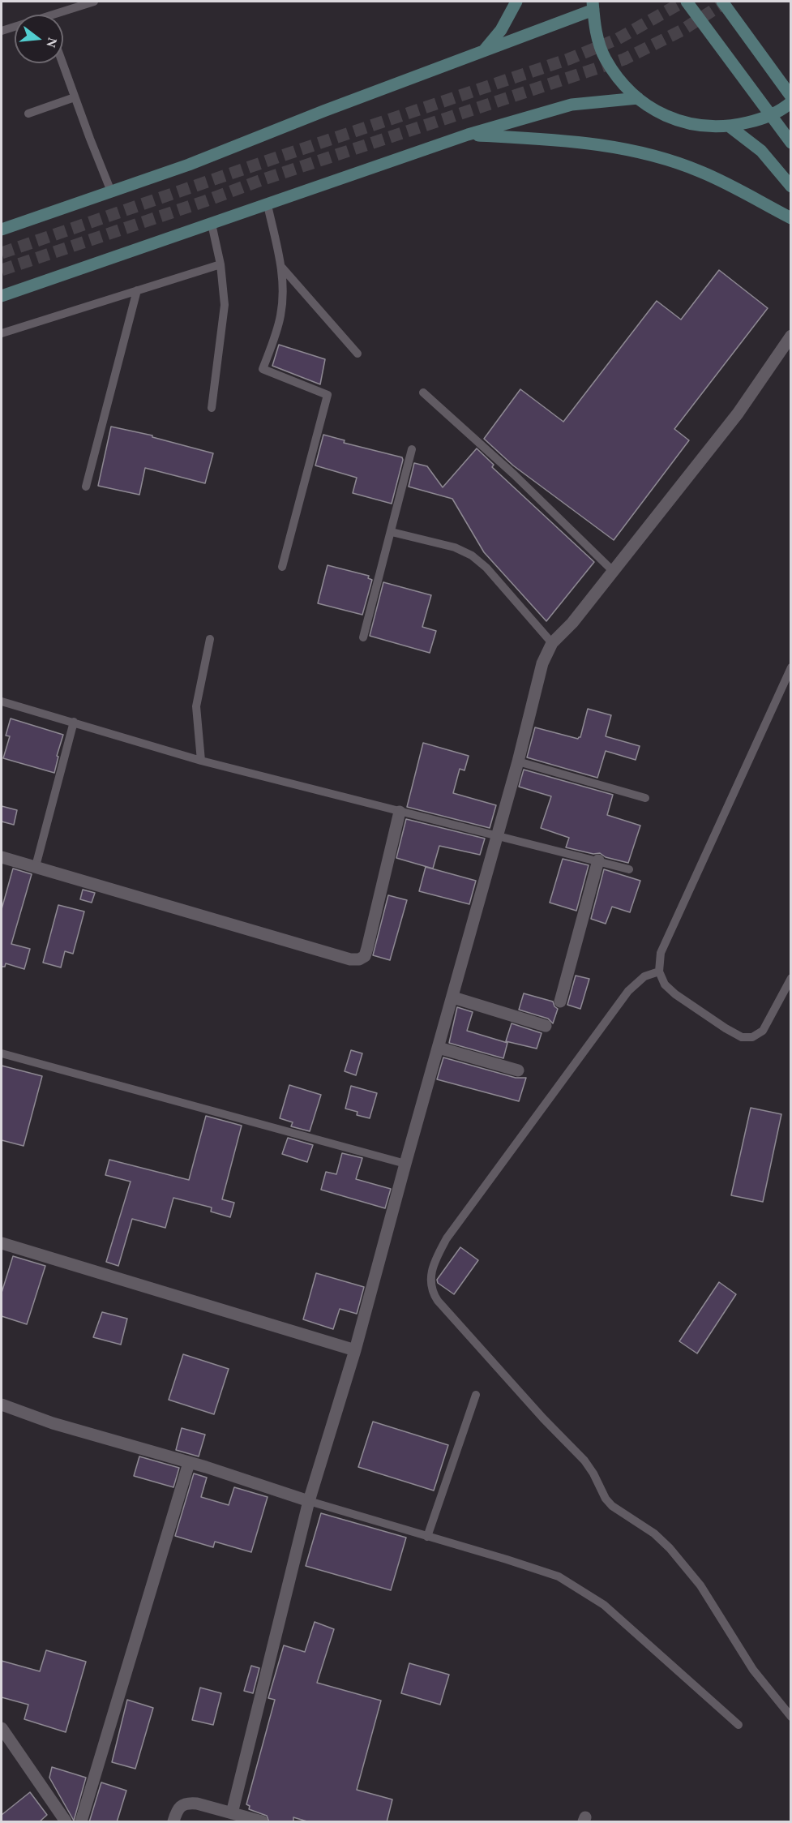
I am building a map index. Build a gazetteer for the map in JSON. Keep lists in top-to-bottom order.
{
  "north": "right"
}
